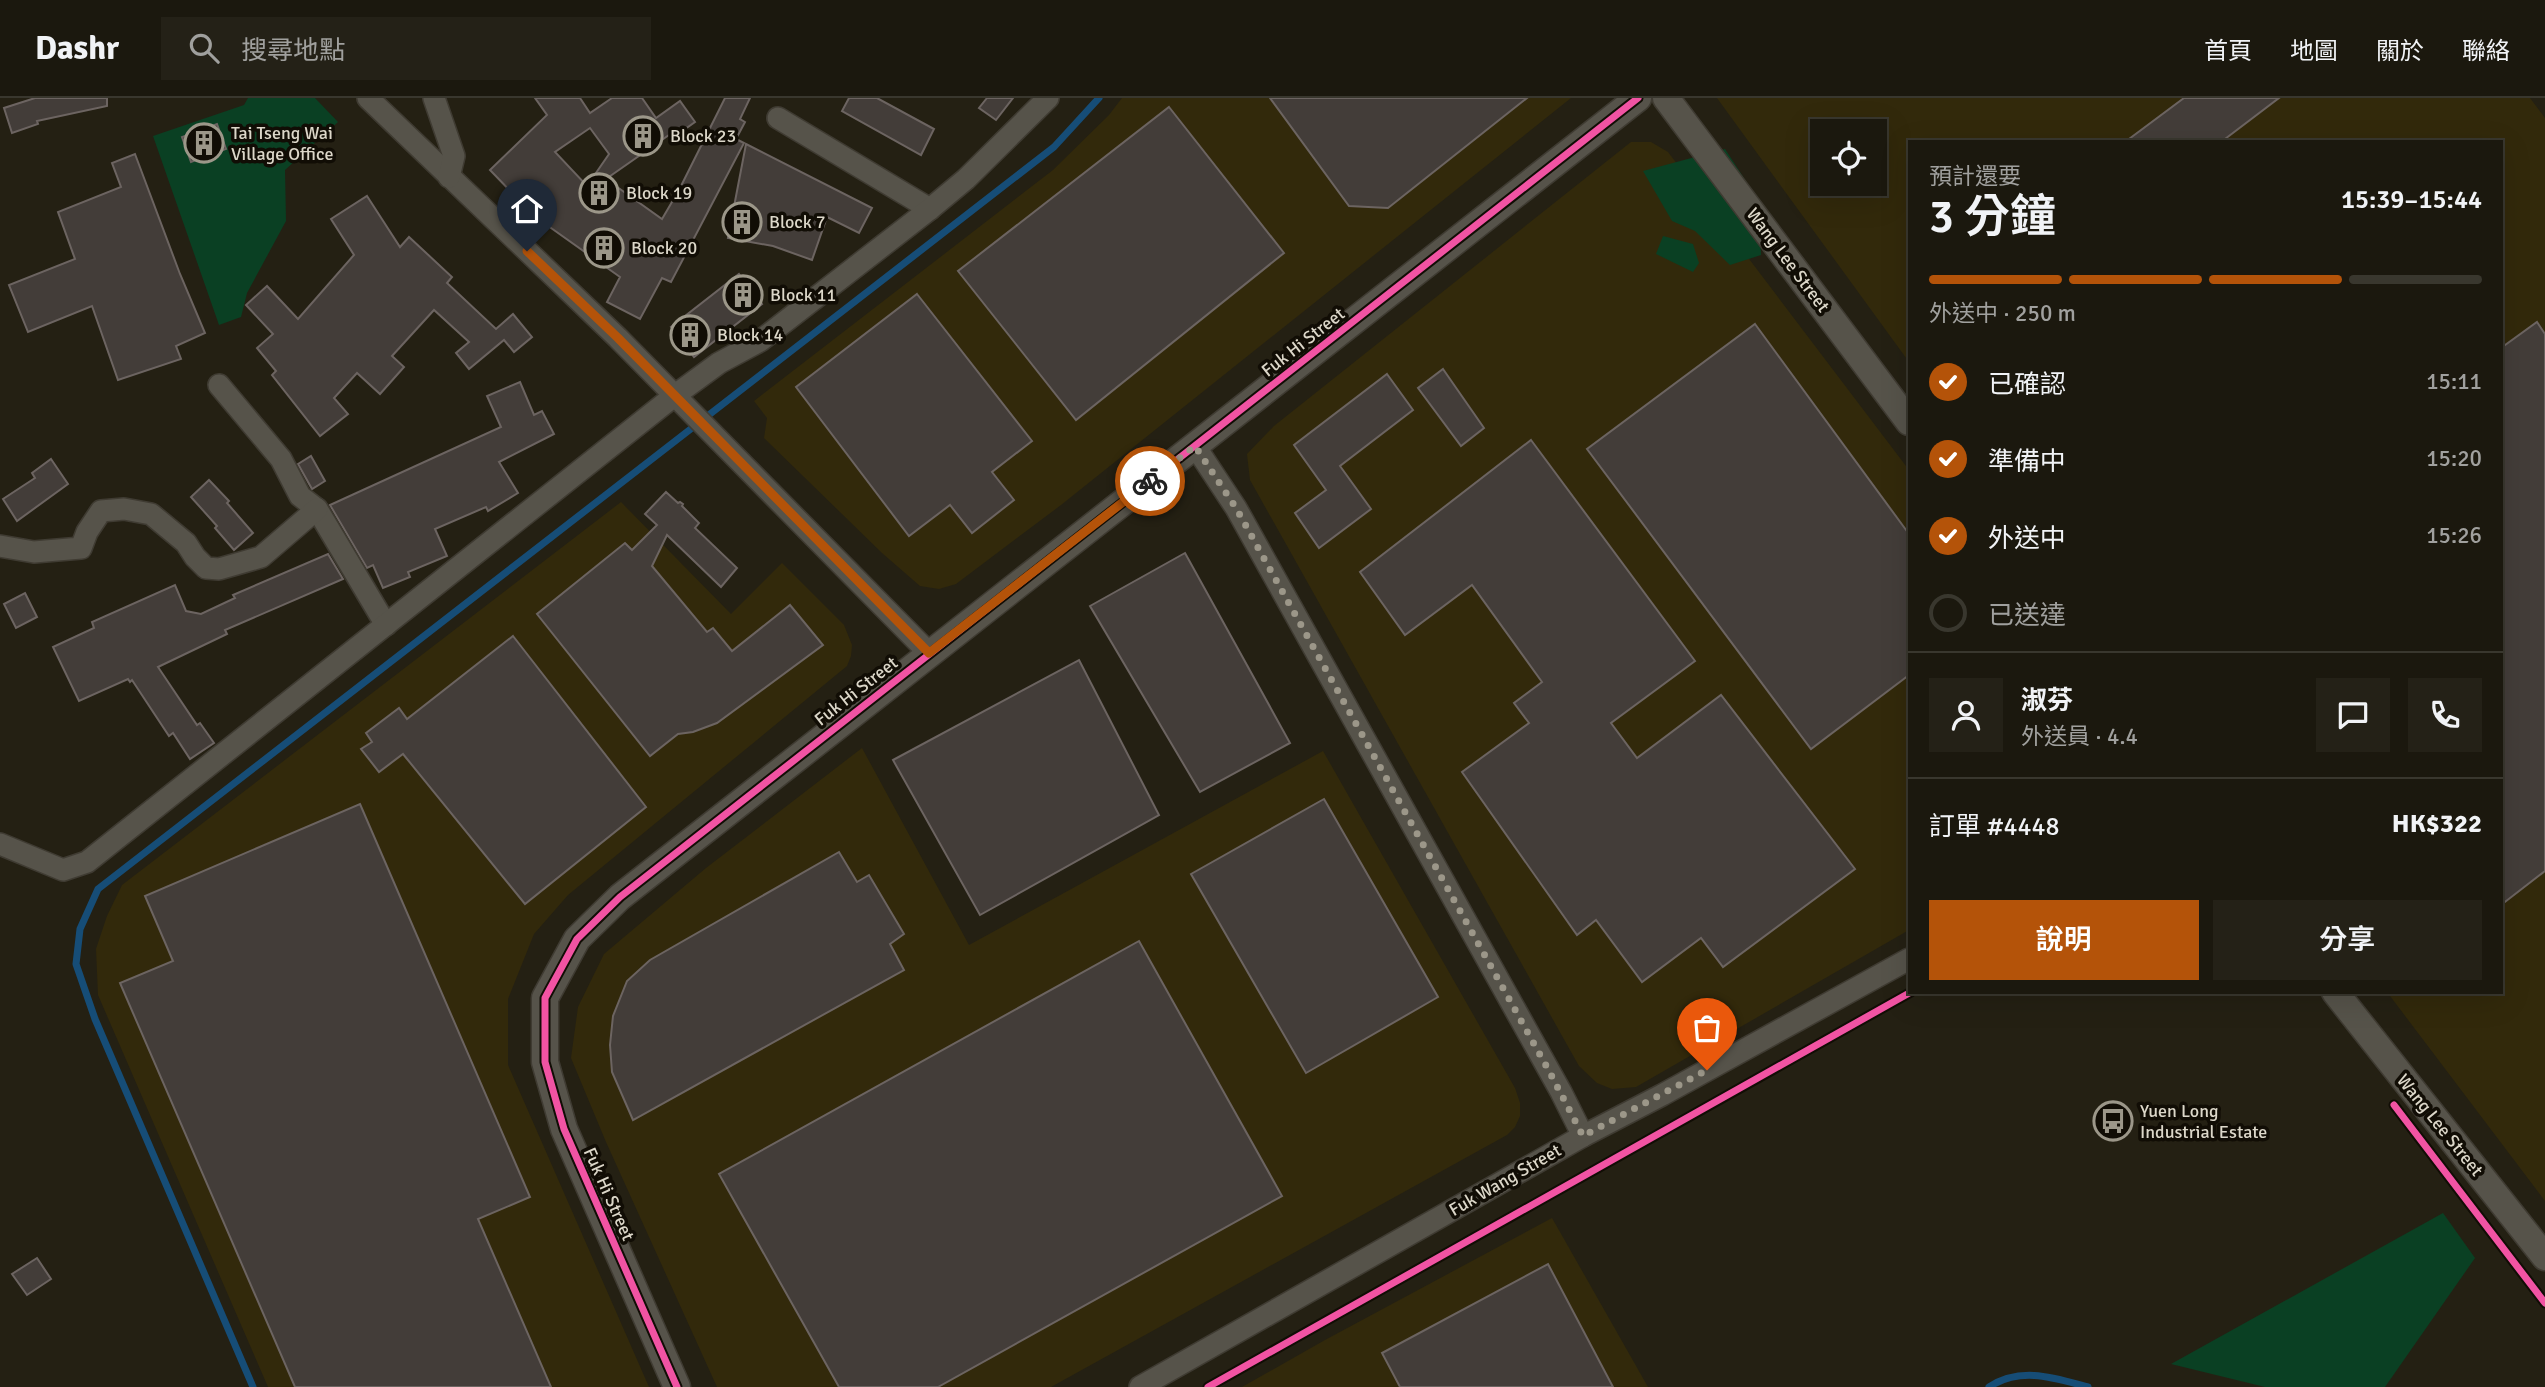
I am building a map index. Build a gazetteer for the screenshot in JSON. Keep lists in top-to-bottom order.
{
  "streets": {
    "street": ["Wang Lee Street", "Fuk Hi Street", "Fuk Wang Street"]
  },
  "places": {
    "building": [
      "Block 23",
      "Tai Tseng Wai Village Office",
      "Block 19",
      "Block 7",
      "Block 20",
      "Block 11",
      "Block 14"
    ],
    "bus stop": ["Yuen Long Industrial Estate"]
  },
  "page": {
    "header": "Dashr",
    "search": "搜尋地點",
    "nav": [
      "首頁",
      "地圖",
      "關於",
      "聯絡"
    ],
    "heading": ["3 分鐘", "預計還要", "15:39–15:44"],
    "panel": [
      "淑芬",
      "外送員 · 4.4",
      "訂單 #4448",
      "HK$322"
    ],
    "bar": "外送中 · 250 m",
    "list": [
      ["已確認", "15:11"],
      ["準備中", "15:20"],
      ["外送中", "15:26"],
      "已送達"
    ],
    "buttons": ["說明", "分享"]
  }
}
